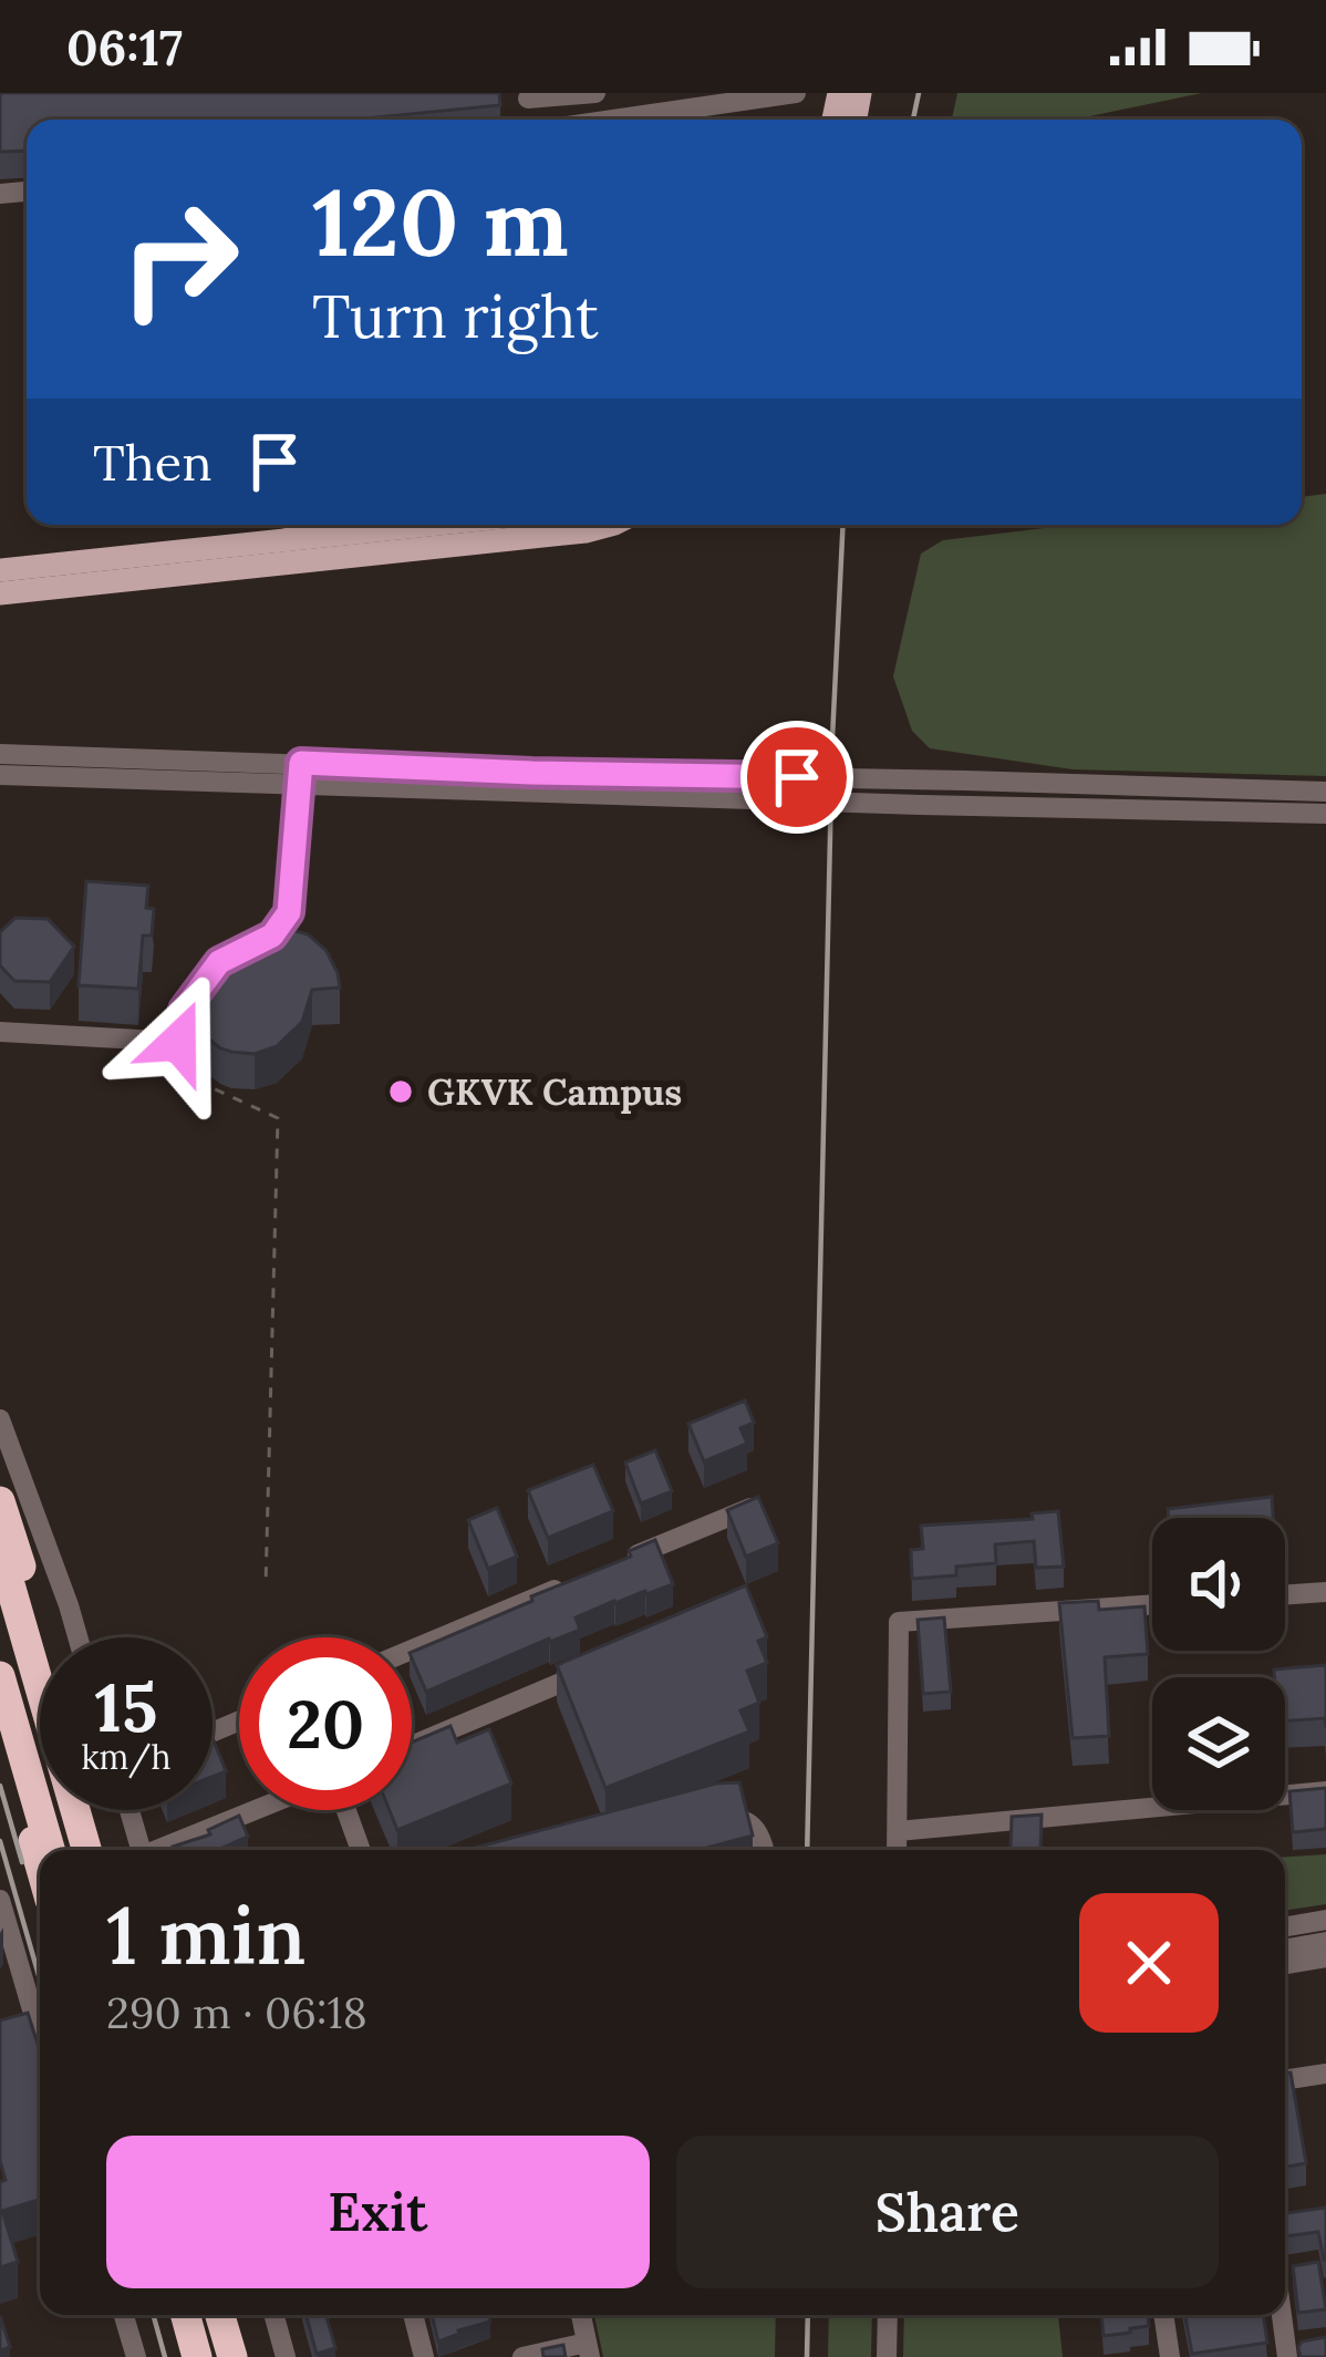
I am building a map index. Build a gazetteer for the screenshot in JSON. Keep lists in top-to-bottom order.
{
  "places": ["GKVK Campus"],
  "page": {
    "status": "06:17",
    "turn": ["120 m", "Turn right"],
    "then": "Then",
    "speed": "15 km/h",
    "limit": "20",
    "heading": ["1 min", "290 m · 06:18"],
    "buttons": ["Exit", "Share"]
  }
}
